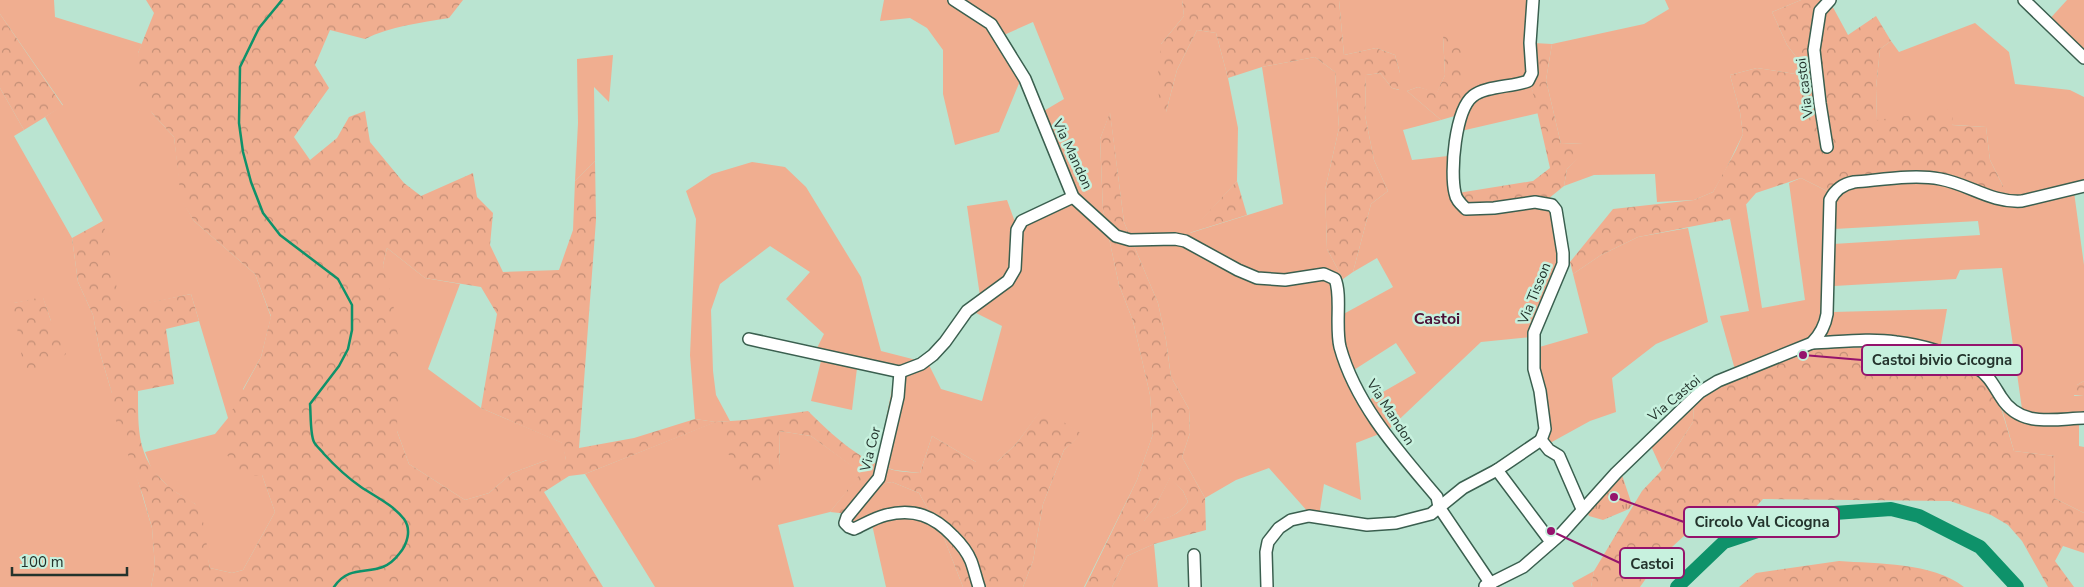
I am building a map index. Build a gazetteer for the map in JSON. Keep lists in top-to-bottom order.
{
  "streets": {
    "street": [
      "Via castoi",
      "Via Mandon",
      "Via Tisson",
      "Via Castoi",
      "Via Cor"
    ]
  },
  "districts": ["Castoi"],
  "places": ["Castoi bivio Cicogna", "Circolo Val Cicogna", "Castoi"],
  "scale_bar": "100 m"
}
